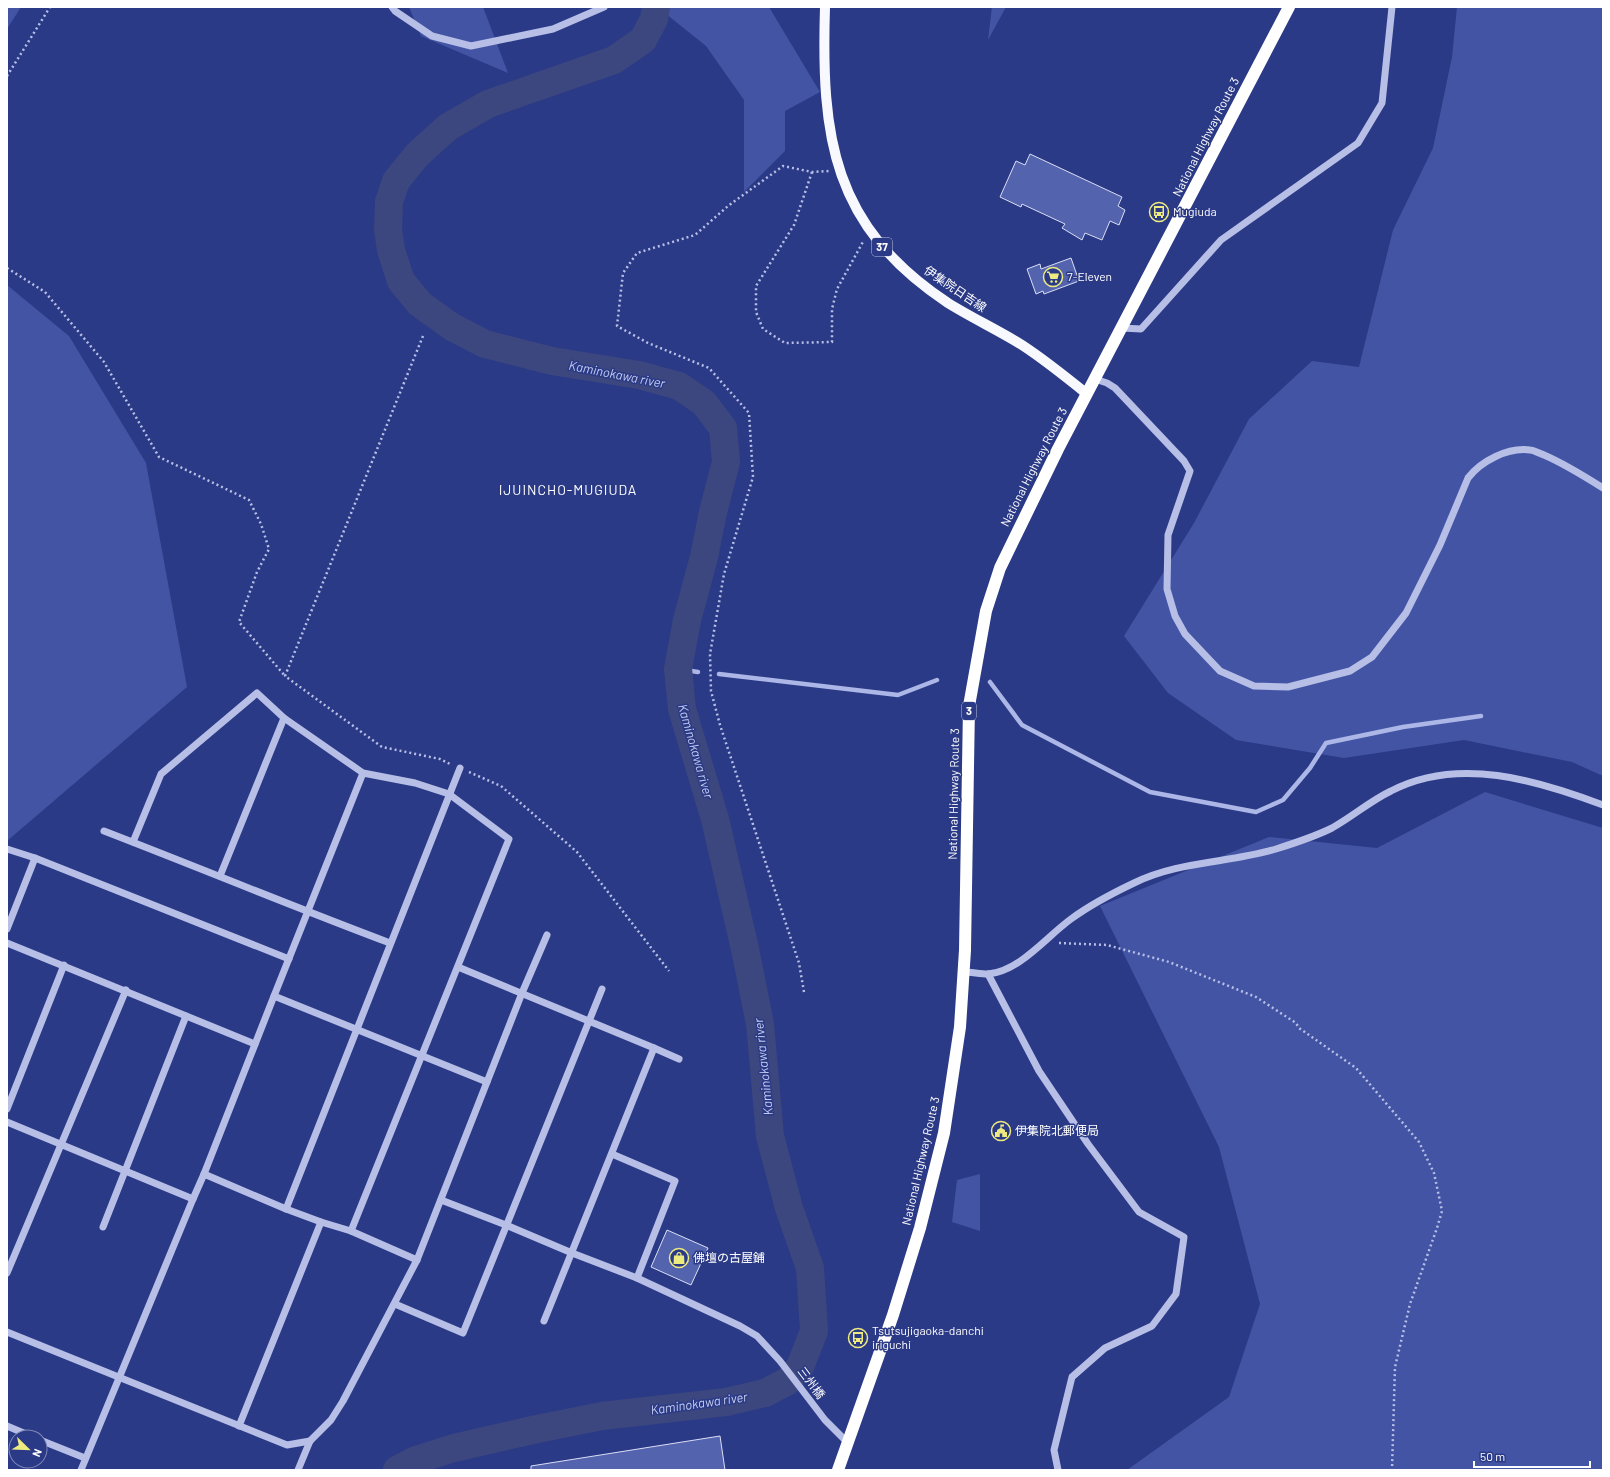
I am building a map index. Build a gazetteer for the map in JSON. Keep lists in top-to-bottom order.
{
  "streets": {
    "highway": ["National Highway Route 3", "3"],
    "main road": ["37", "伊集院日吉線"],
    "street": ["三州橋"]
  },
  "crossings": [
    ["National Highway Route 3", "伊集院日吉線"],
    ["National Highway Route 3", "三州橋"]
  ],
  "districts": ["IJUINCHO-MUGIUDA"],
  "water": ["Kaminokawa river"],
  "places": {
    "bus stop": ["Mugiuda", "Tsutsujigaoka-danchi iriguchi"],
    "supermarket": ["7-Eleven"],
    "public building": ["伊集院北郵便局"],
    "shop": ["佛壇の古屋鋪"]
  },
  "scale_bar": "50 m",
  "north": "bottom right"
}
